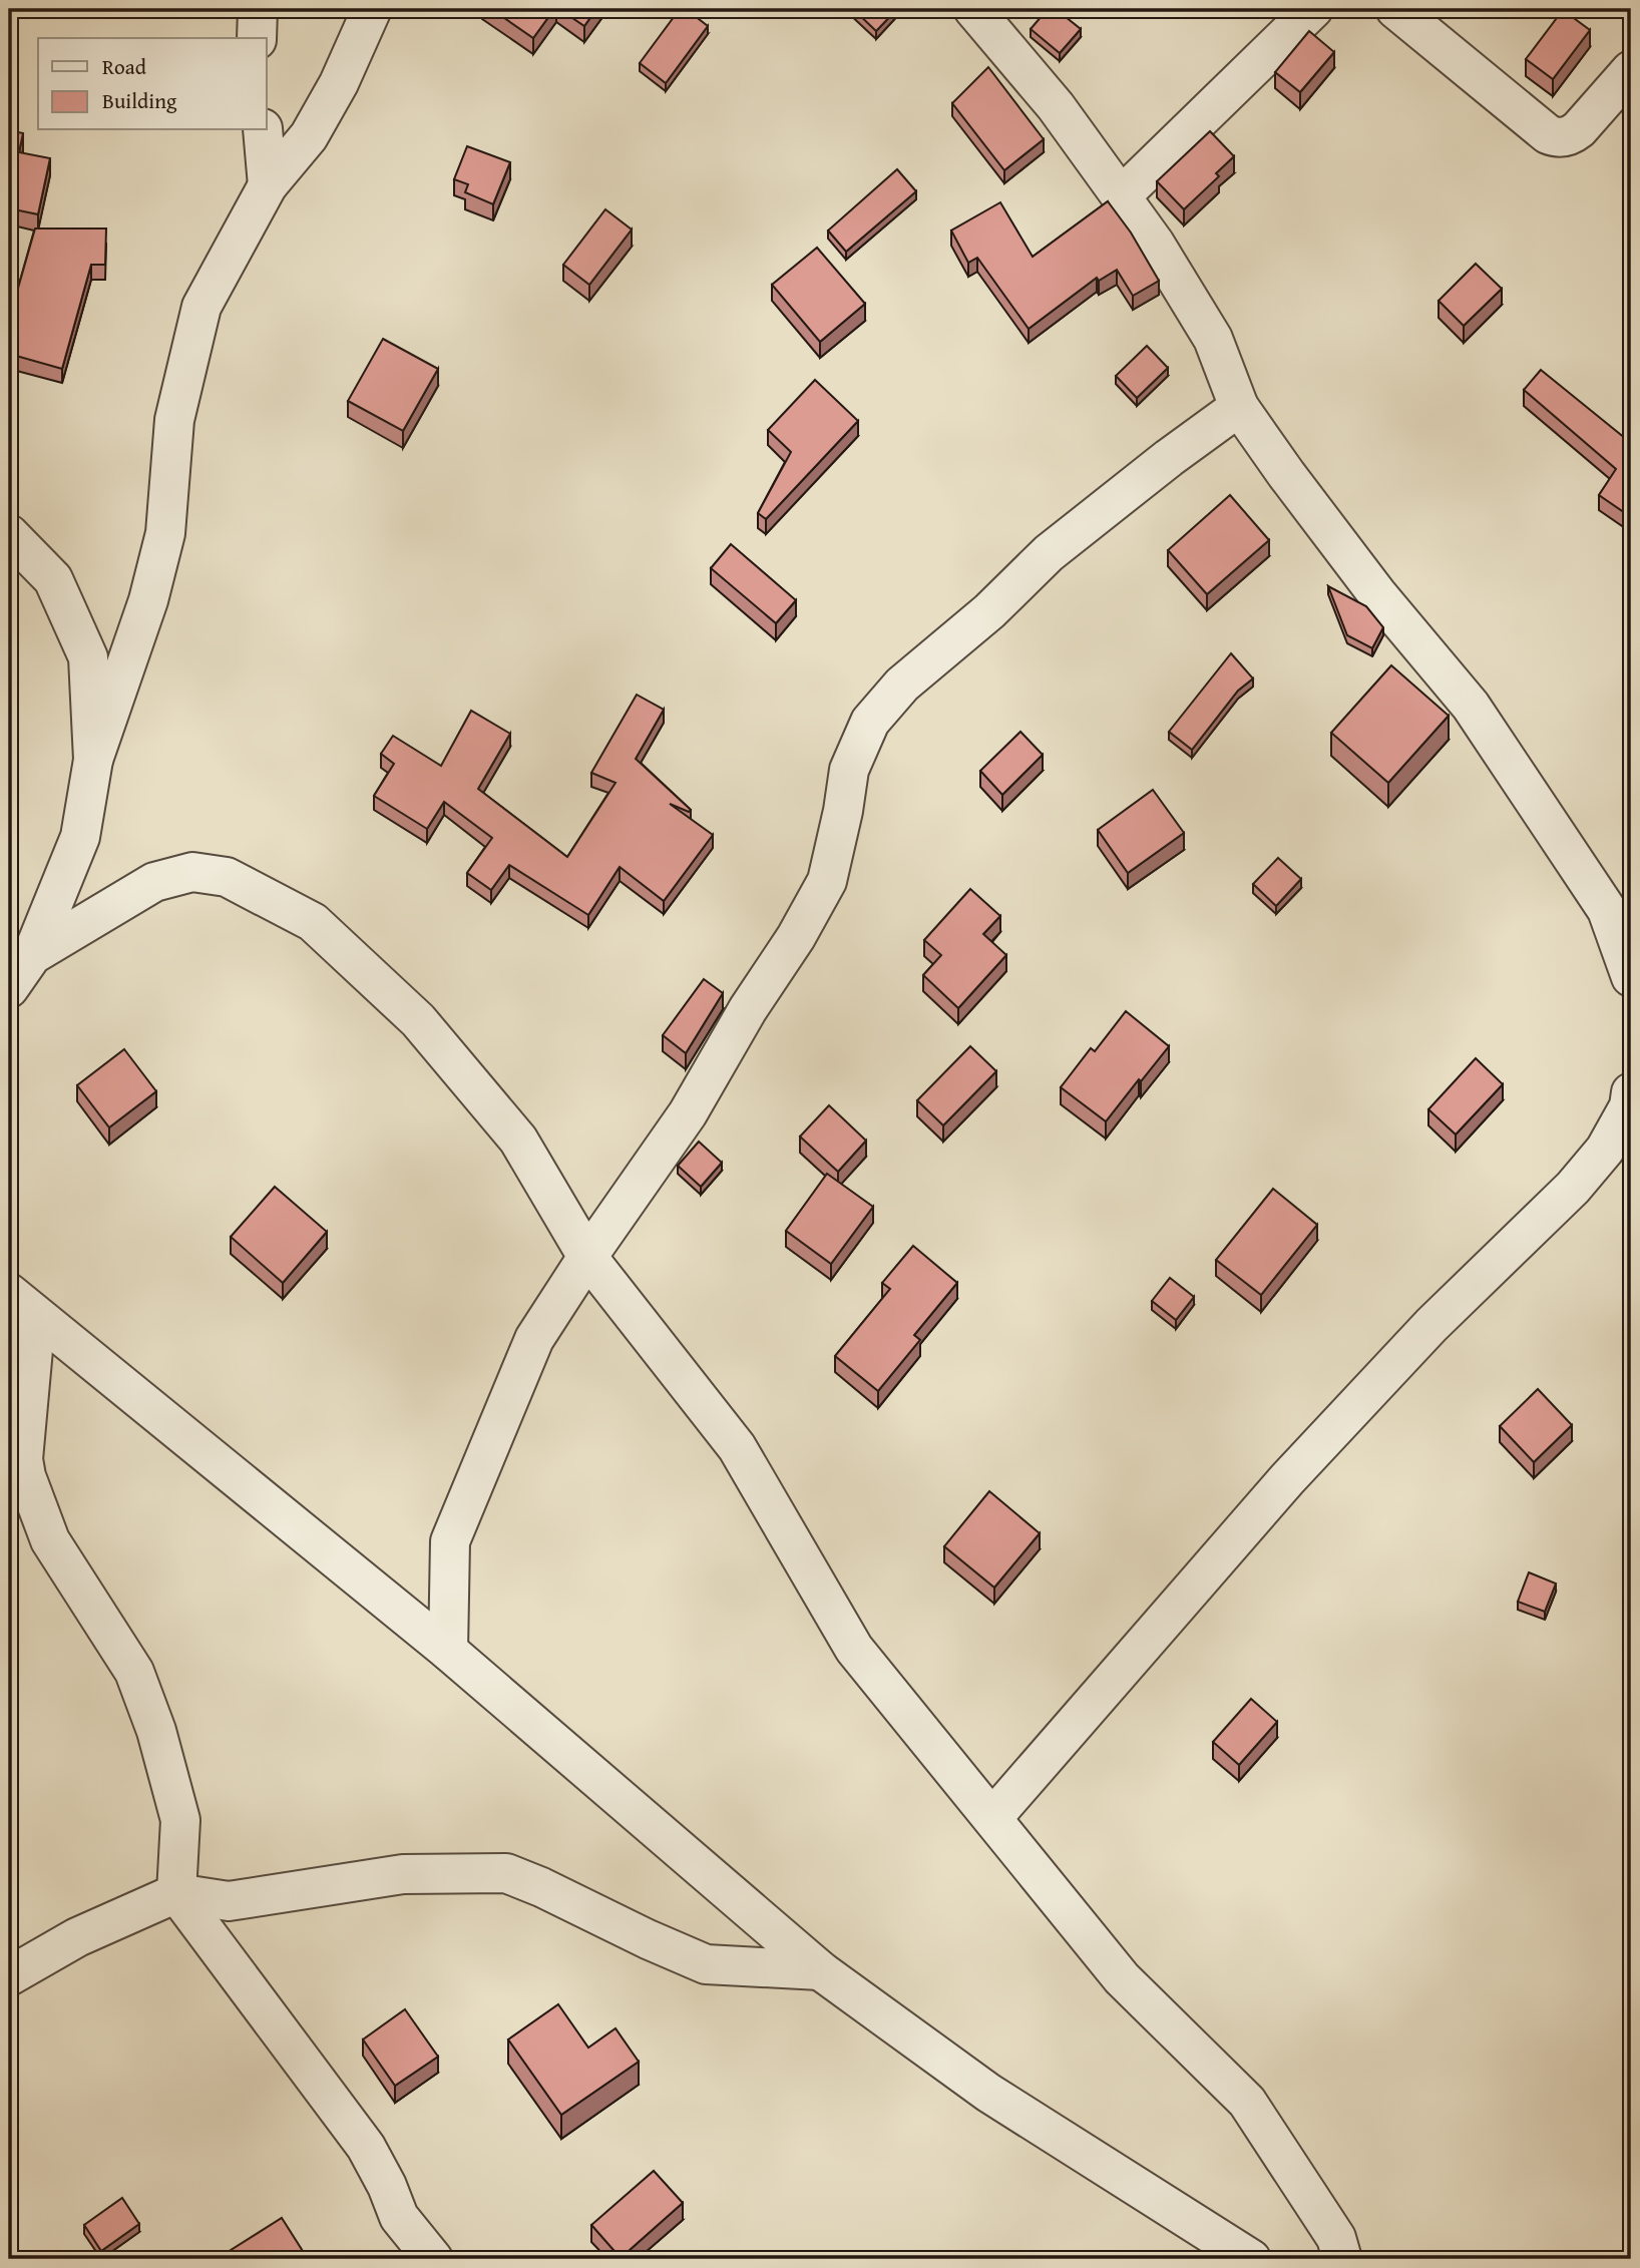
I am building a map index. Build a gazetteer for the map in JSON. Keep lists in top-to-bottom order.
{
  "legend": ["Road", "Building"]
}
